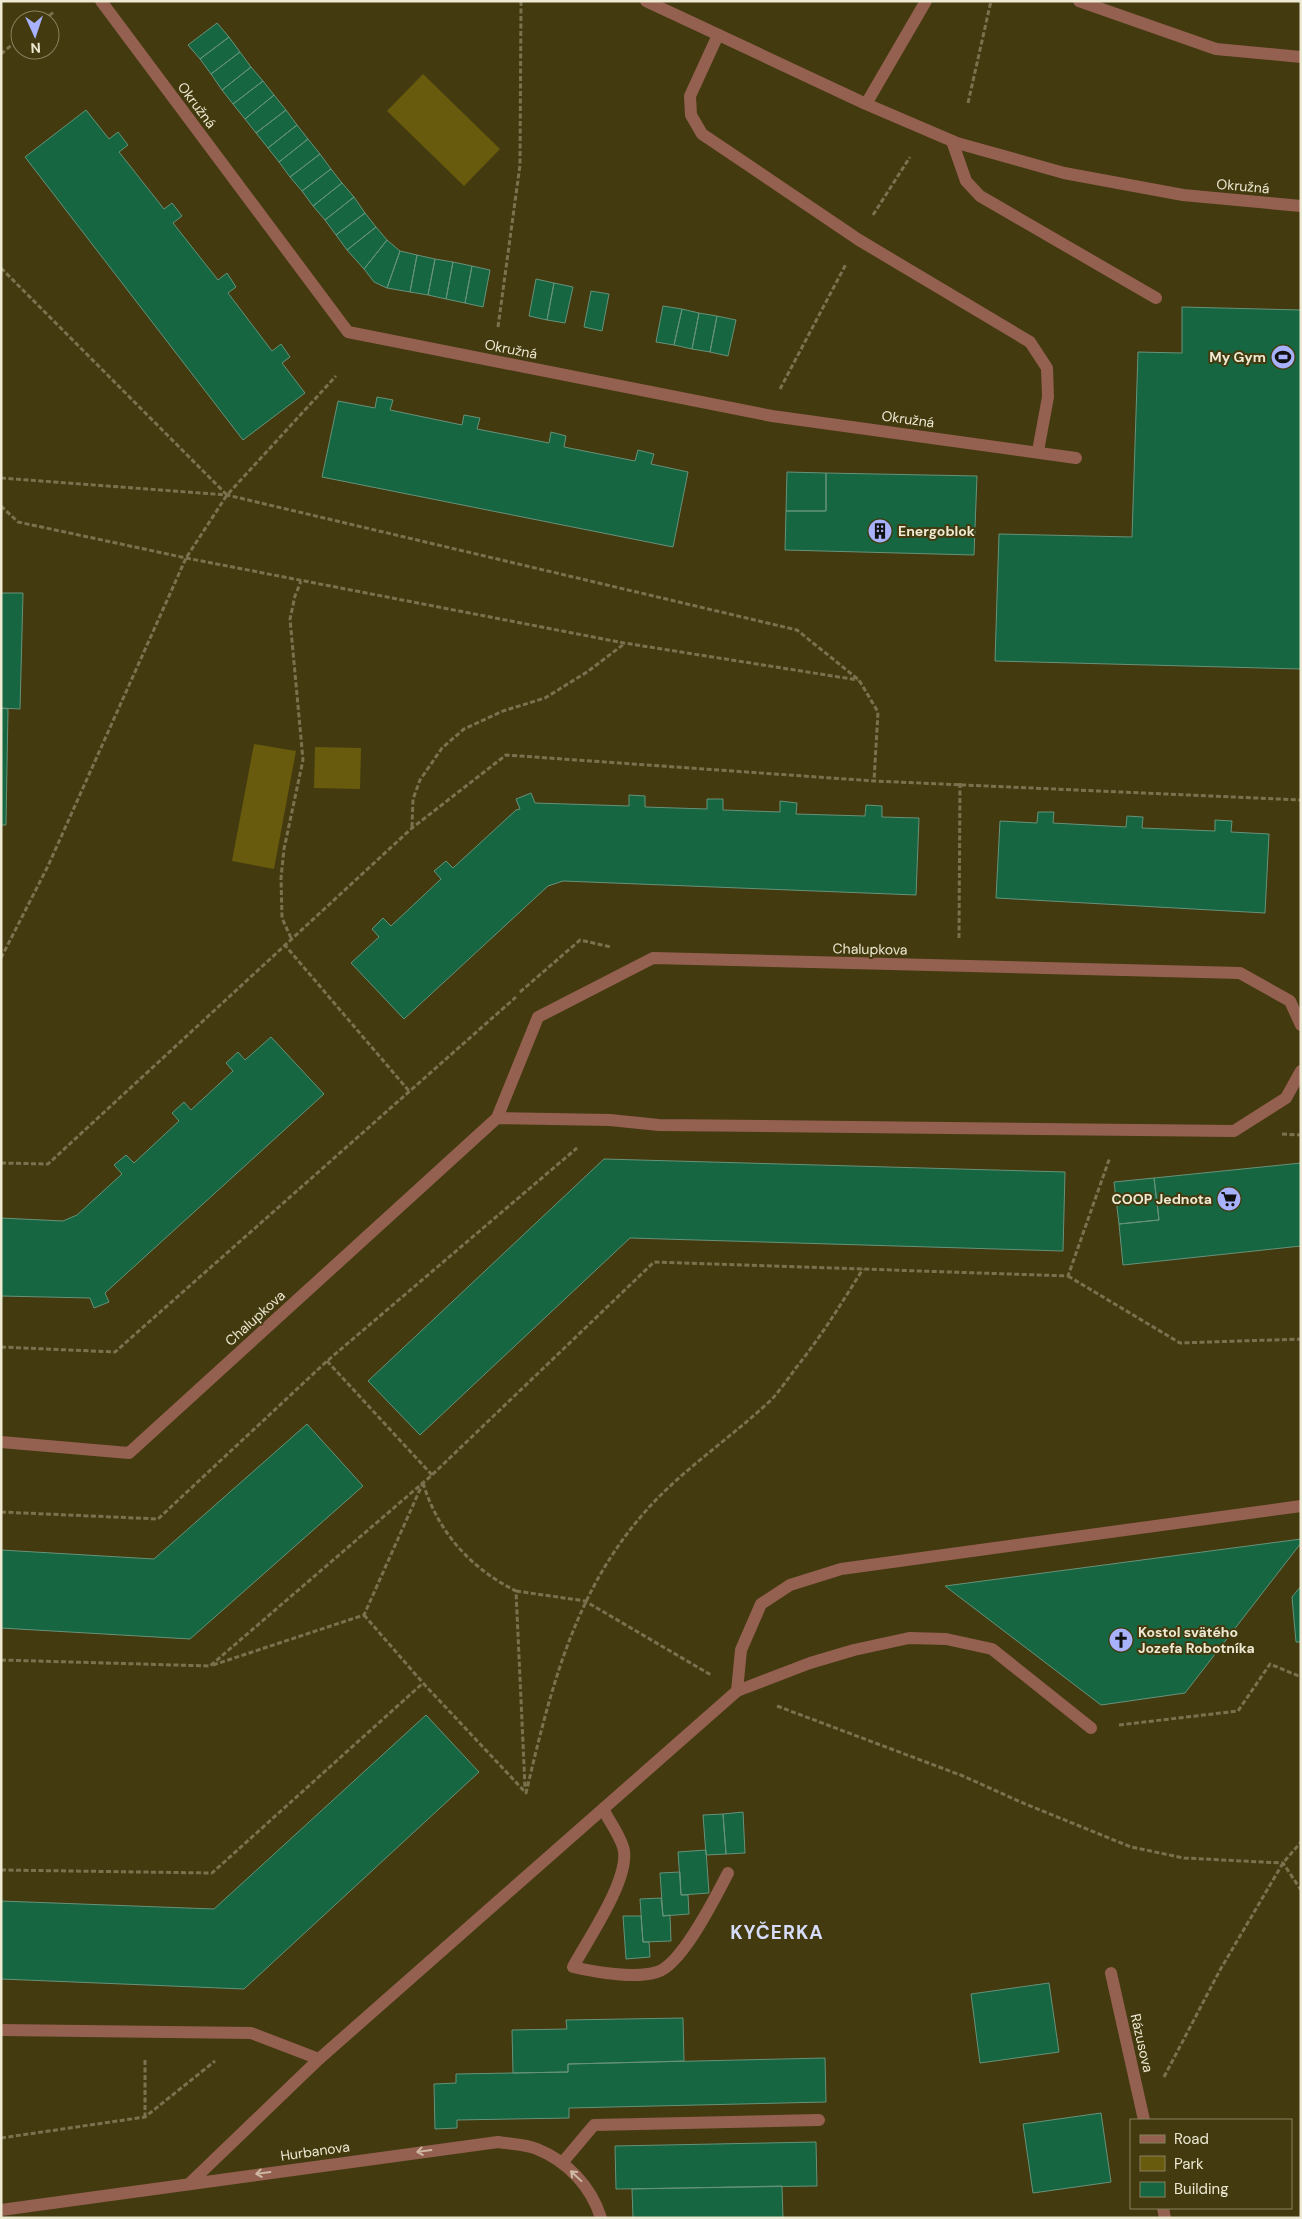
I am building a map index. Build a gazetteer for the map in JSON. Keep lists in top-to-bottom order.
{
  "streets": {
    "street": [
      "Okružná",
      "Chalupkova",
      "Rázusova",
      "Hurbanova"
    ]
  },
  "one_way": ["Hurbanova"],
  "districts": ["KYČERKA"],
  "places": {
    "sports": ["My Gym"],
    "building": ["Energoblok"],
    "supermarket": ["COOP Jednota"],
    "church": ["Kostol svätého Jozefa Robotníka"]
  },
  "legend": ["Road", "Park", "Building"],
  "north": "bottom"
}
